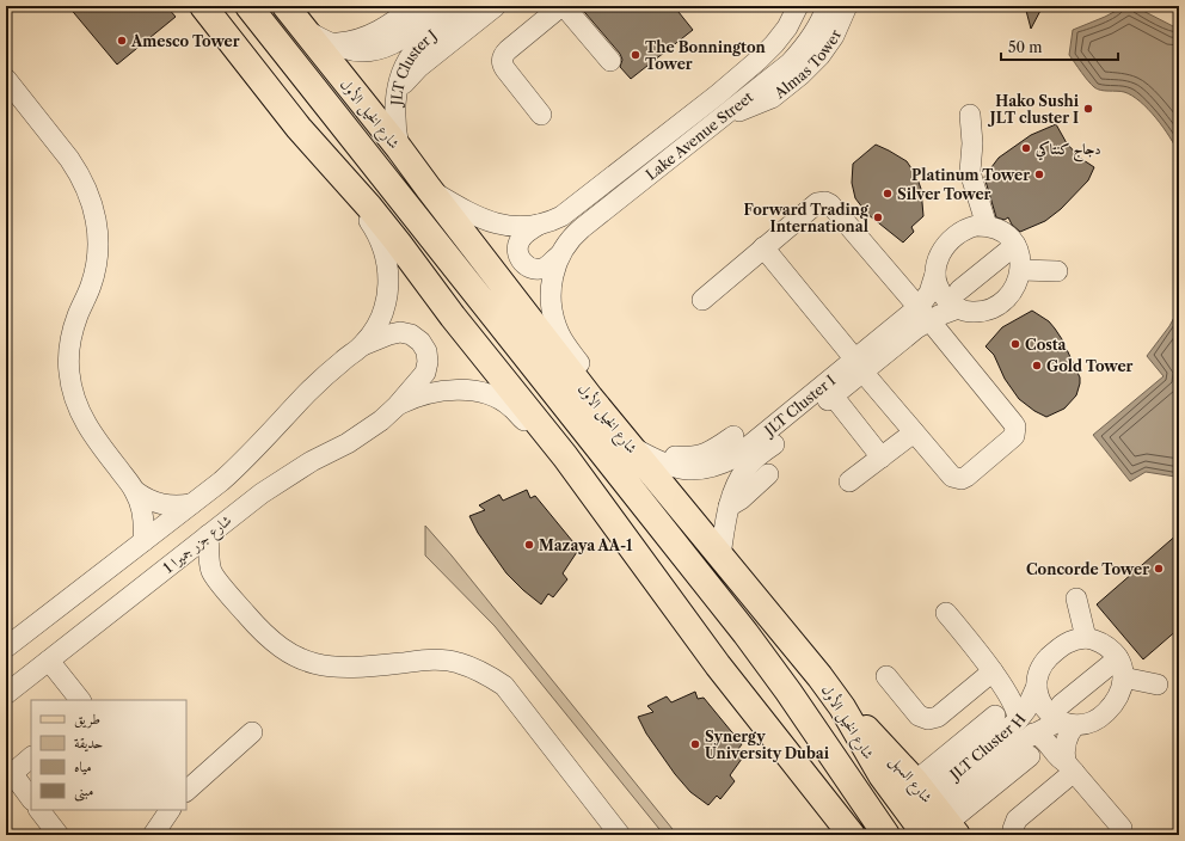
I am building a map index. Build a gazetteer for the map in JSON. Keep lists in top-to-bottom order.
{
  "streets": {
    "main road": ["شارع الخيل الأول", "شارع السهل"],
    "street": [
      "Almas Tower",
      "JLT Cluster J",
      "Lake Avenue Street",
      "JLT Cluster I",
      "شارع جزر جميرا 1",
      "JLT Cluster H"
    ]
  },
  "crossings": [
    ["Almas Tower", "Lake Avenue Street"],
    ["JLT Cluster J", "شارع الخيل الأول"],
    ["شارع الخيل الأول", "Lake Avenue Street"],
    ["شارع الخيل الأول", "JLT Cluster I"],
    ["شارع الخيل الأول", "JLT Cluster H"],
    ["شارع الخيل الأول", "شارع السهل"],
    ["JLT Cluster H", "شارع السهل"]
  ],
  "places": [
    "Amesco Tower",
    "The Bonnington Tower",
    "Hako Sushi JLT cluster I",
    "دجاج كنتاكي",
    "Platinum Tower",
    "Silver Tower",
    "Forward Trading International",
    "Costa",
    "Gold Tower",
    "Mazaya AA-1",
    "Concorde Tower",
    "Synergy University Dubai"
  ],
  "legend": [
    "طريق",
    "حديقة",
    "مياه",
    "مبنى"
  ],
  "scale_bar": "50 m"
}
